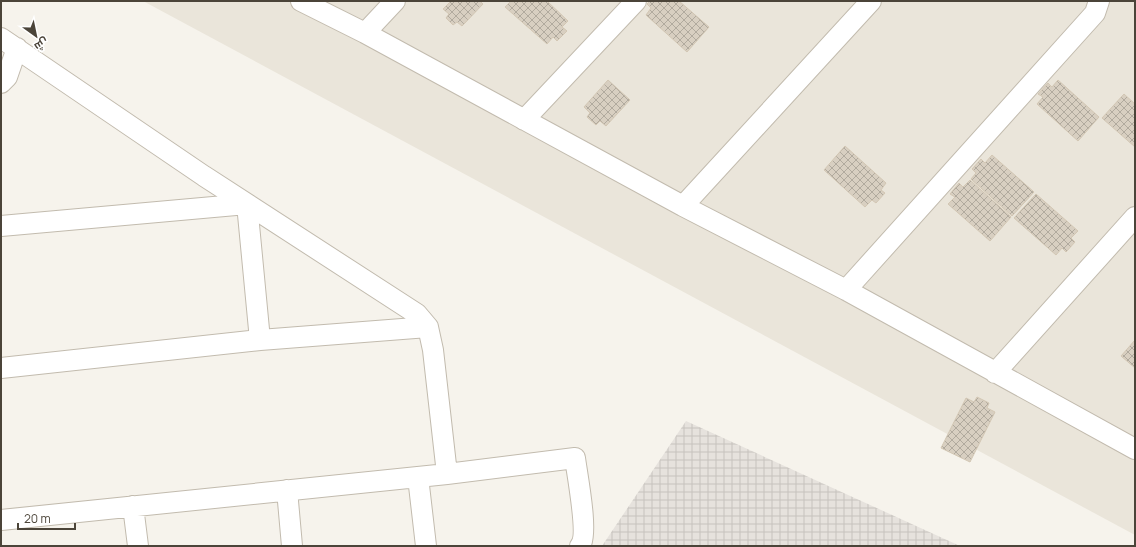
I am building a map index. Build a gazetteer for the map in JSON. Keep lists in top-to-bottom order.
{
  "scale_bar": "20 m",
  "north": "bottom right"
}
